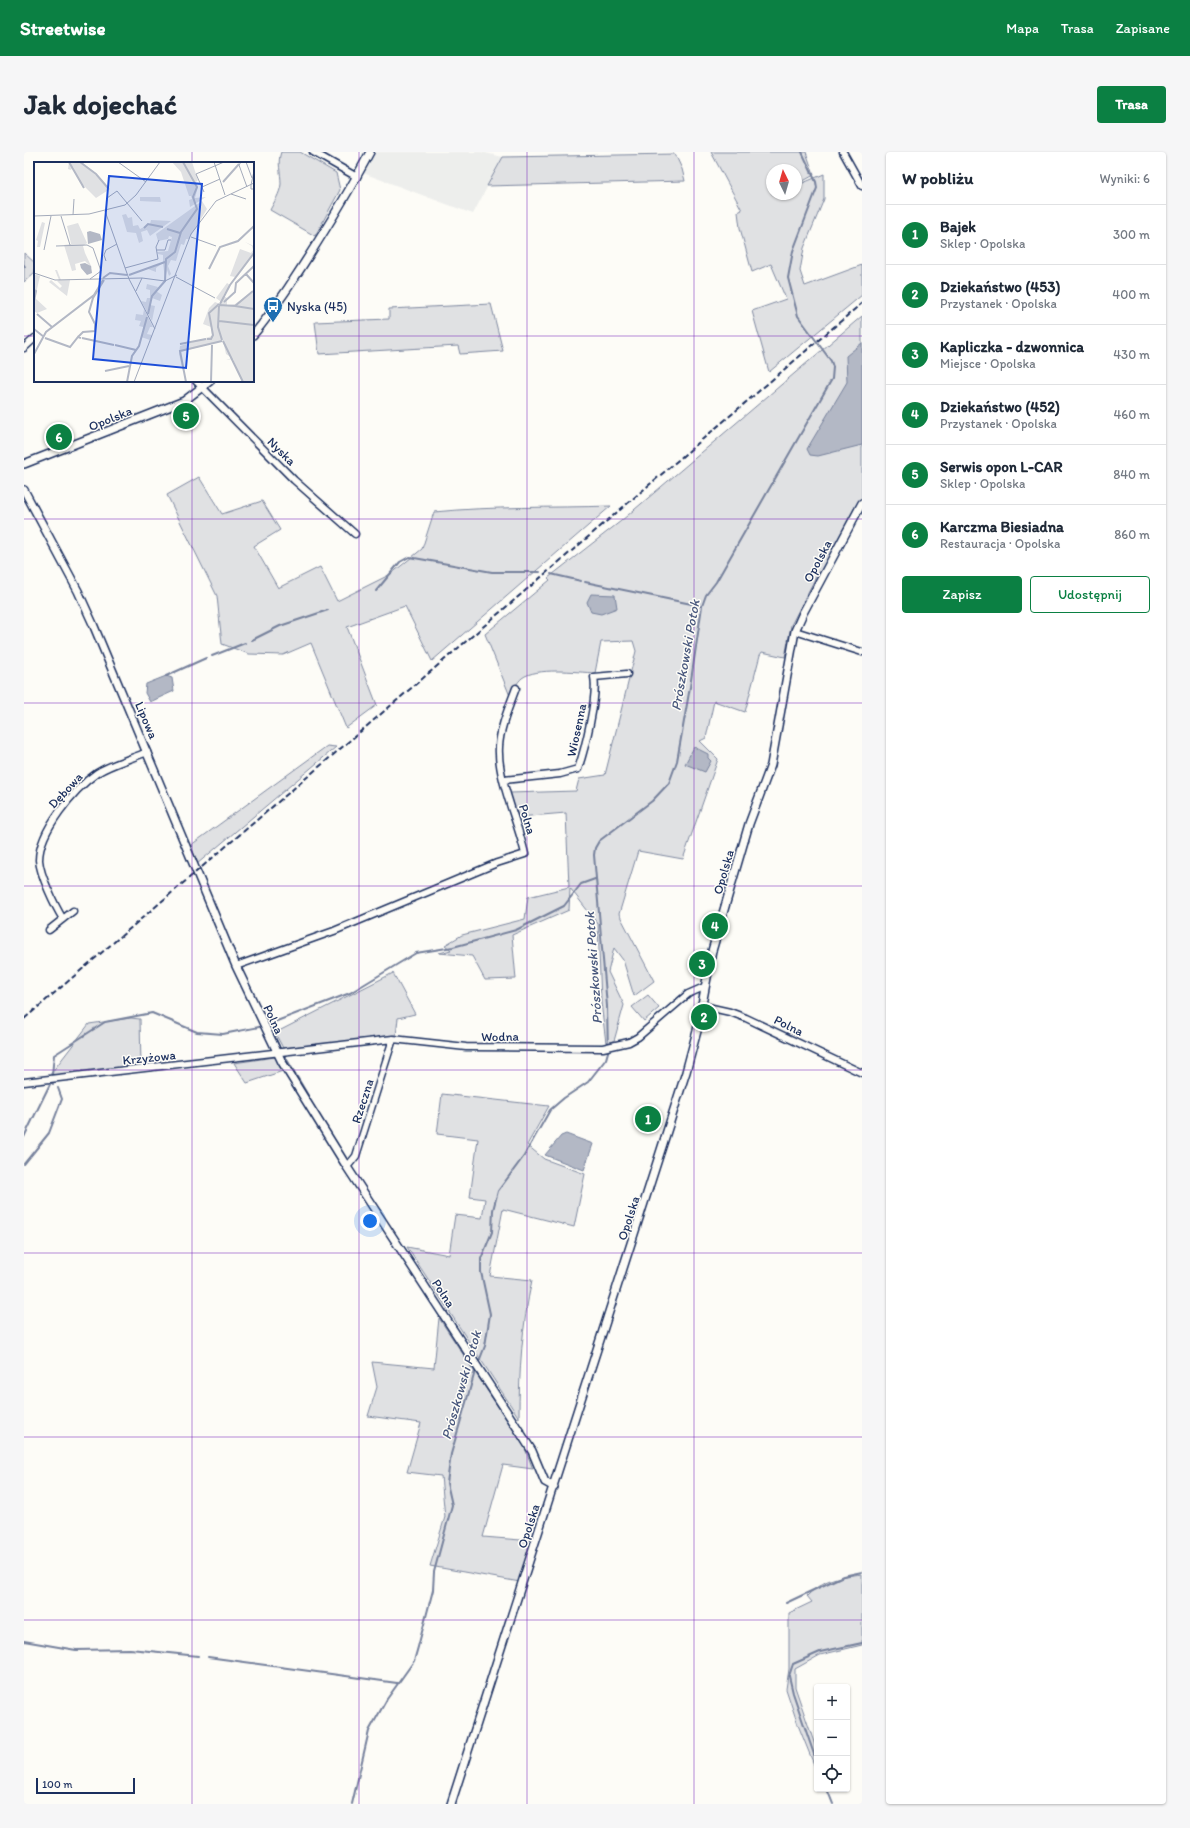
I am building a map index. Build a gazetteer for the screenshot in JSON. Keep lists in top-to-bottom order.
{
  "streets": {
    "street": [
      "Opolska",
      "Nyska",
      "Lipowa",
      "Wiosenna",
      "Dębowa",
      "Polna",
      "Wodna",
      "Krzyżowa",
      "Rzeczna"
    ]
  },
  "crossings": [
    ["Opolska", "Nyska"],
    ["Opolska", "Polna"],
    ["Opolska", "Wodna"],
    ["Lipowa", "Dębowa"],
    ["Lipowa", "Polna"],
    ["Wiosenna", "Polna"],
    ["Polna", "Wodna"],
    ["Polna", "Krzyżowa"],
    ["Polna", "Rzeczna"],
    ["Wodna", "Krzyżowa"],
    ["Wodna", "Rzeczna"]
  ],
  "water": ["Prószkowski Potok"],
  "places": {
    "bus stop": ["Nyska (45)"]
  },
  "scale_bar": "100 m",
  "north": "top",
  "page": {
    "header": "Streetwise",
    "nav": ["Mapa", "Trasa", "Zapisane"],
    "buttons": [
      "Trasa",
      ["Zapisz", "Udostępnij"]
    ],
    "title": "Jak dojechać",
    "heading": ["W pobliżu", "Wyniki: 6"],
    "list": [
      {
        "mark": "1",
        "name": "Bajek",
        "note": "Sklep · Opolska",
        "value": "300 m"
      },
      {
        "mark": "2",
        "name": "Dziekaństwo (453)",
        "note": "Przystanek · Opolska",
        "value": "400 m"
      },
      {
        "mark": "3",
        "name": "Kapliczka - dzwonnica",
        "note": "Miejsce · Opolska",
        "value": "430 m"
      },
      {
        "mark": "4",
        "name": "Dziekaństwo (452)",
        "note": "Przystanek · Opolska",
        "value": "460 m"
      },
      {
        "mark": "5",
        "name": "Serwis opon L-CAR",
        "note": "Sklep · Opolska",
        "value": "840 m"
      },
      {
        "mark": "6",
        "name": "Karczma Biesiadna",
        "note": "Restauracja · Opolska",
        "value": "860 m"
      }
    ],
    "pins": [
      "5",
      "6",
      "4",
      "3",
      "2",
      "1"
    ],
    "map_buttons": ["+", "−"],
    "scale": "100 m"
  }
}
